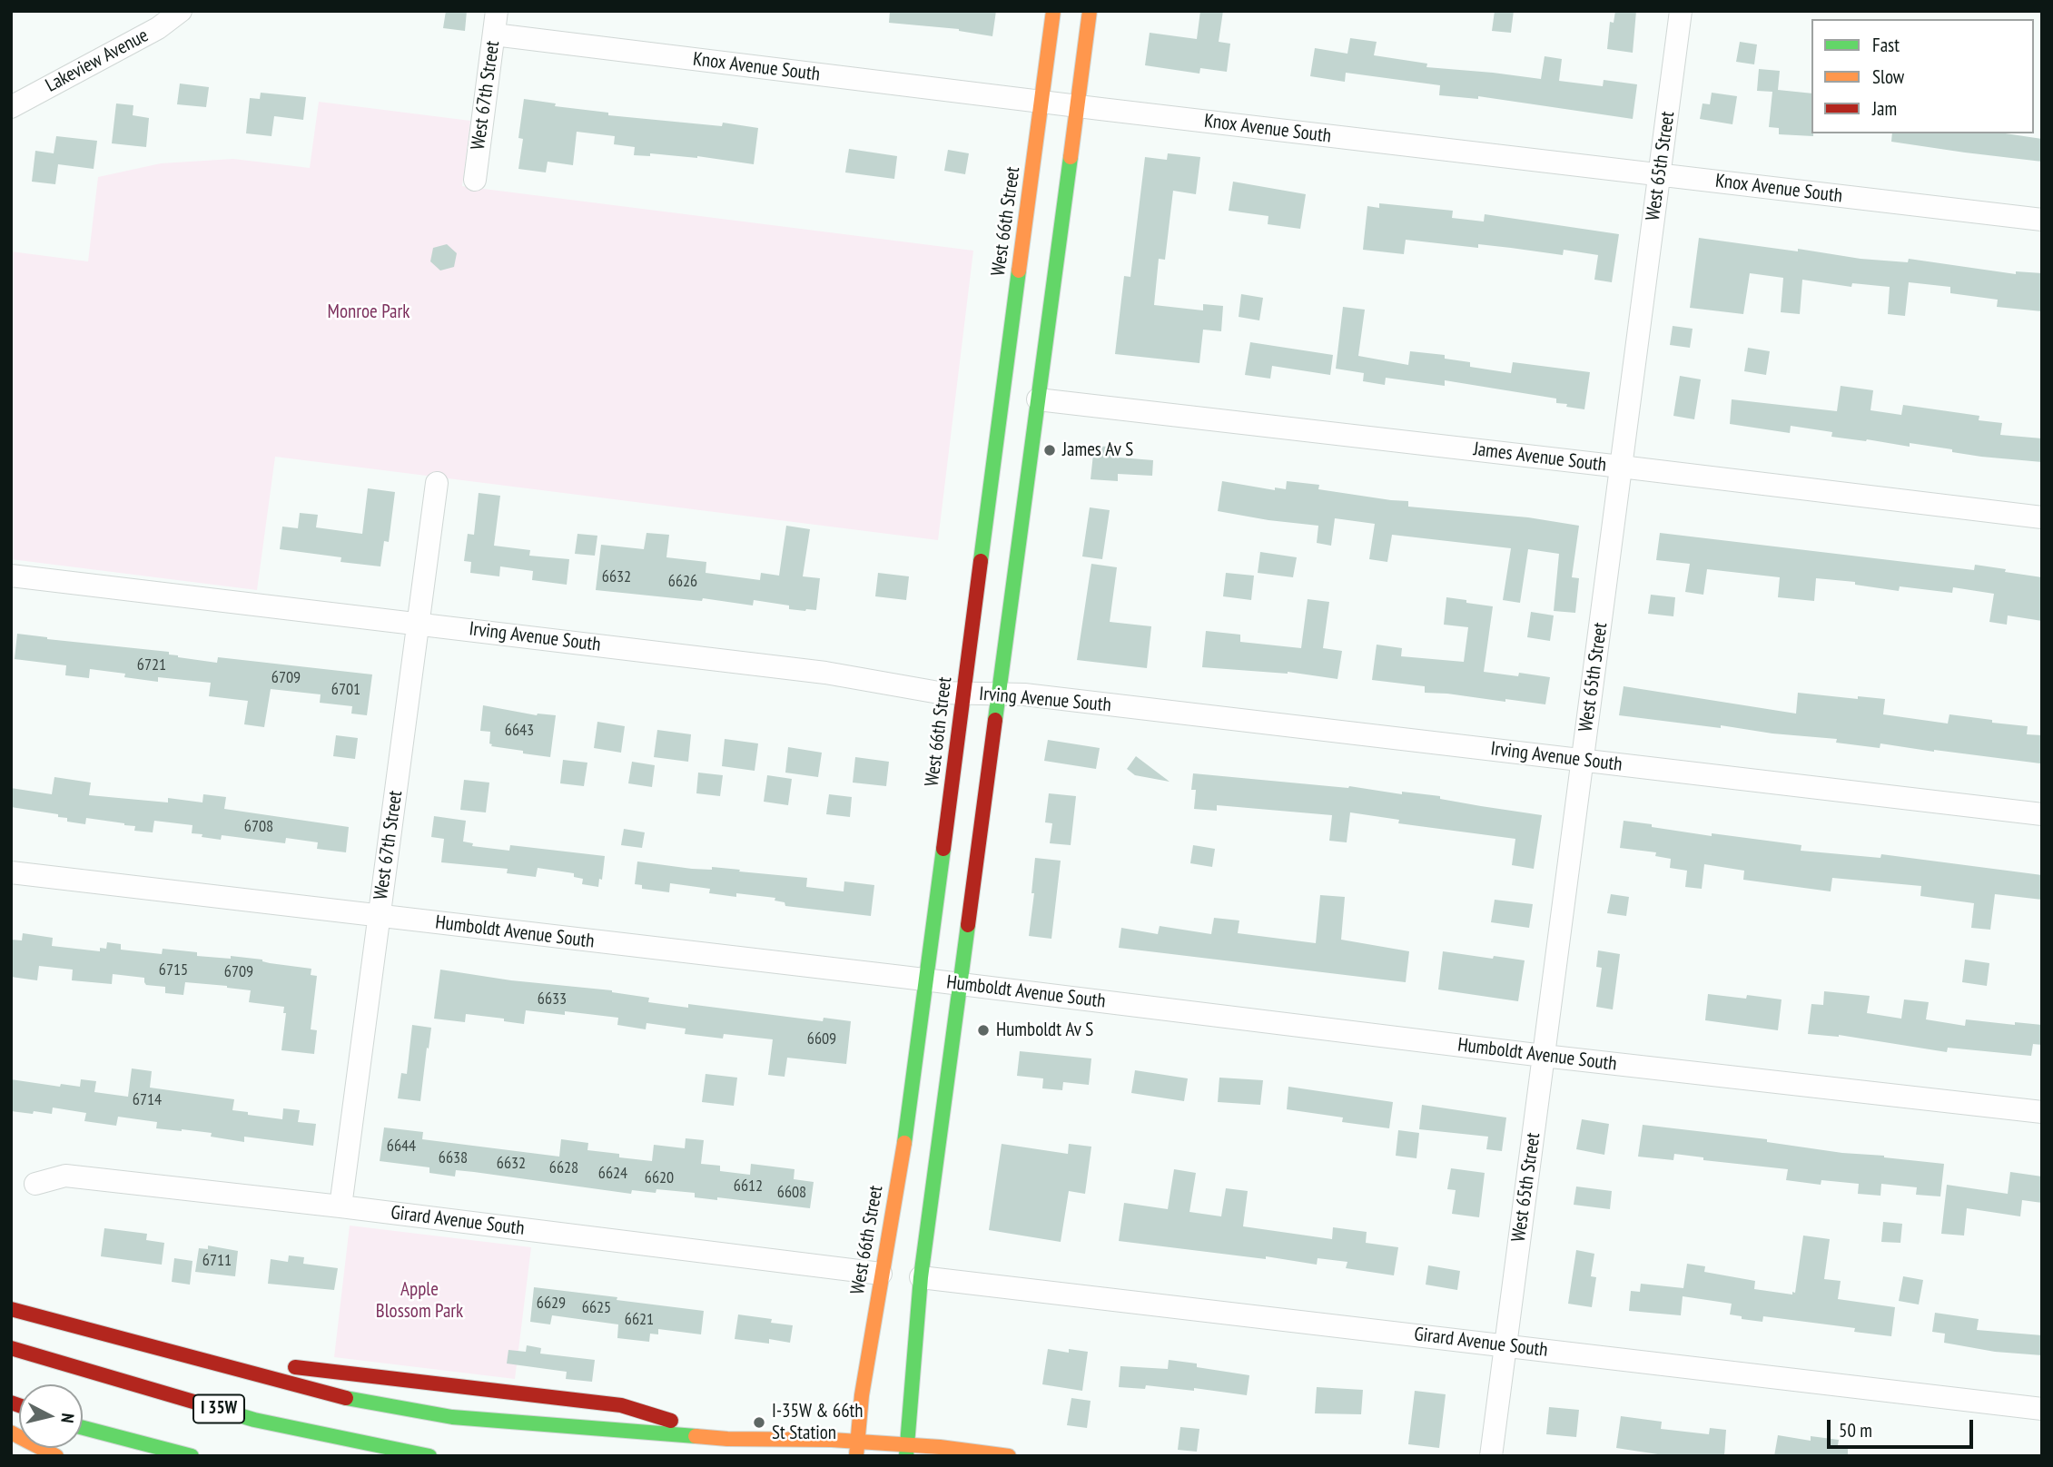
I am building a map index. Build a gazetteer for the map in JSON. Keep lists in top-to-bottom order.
{
  "streets": {
    "main road": ["West 66th Street", "I 35W"],
    "street": [
      "Lakeview Avenue",
      "Knox Avenue South",
      "West 67th Street",
      "West 65th Street",
      "James Avenue South",
      "Irving Avenue South",
      "Humboldt Avenue South",
      "Girard Avenue South"
    ]
  },
  "crossings": [
    ["Knox Avenue South", "West 67th Street"],
    ["Knox Avenue South", "West 65th Street"],
    ["Knox Avenue South", "West 66th Street"],
    ["West 67th Street", "Irving Avenue South"],
    ["West 67th Street", "Humboldt Avenue South"],
    ["West 67th Street", "Girard Avenue South"],
    ["West 65th Street", "James Avenue South"],
    ["West 65th Street", "Irving Avenue South"],
    ["West 65th Street", "Humboldt Avenue South"],
    ["West 65th Street", "Girard Avenue South"],
    ["West 66th Street", "Irving Avenue South"],
    ["West 66th Street", "Humboldt Avenue South"],
    ["West 66th Street", "Girard Avenue South"]
  ],
  "parks": ["Monroe Park", "Apple Blossom Park"],
  "places": ["James Av S", "Humboldt Av S", "I-35W & 66th St Station"],
  "house_numbers": [
    "6632",
    "6626",
    "6721",
    "6709",
    "6701",
    "6643",
    "6708",
    "6715",
    "6709",
    "6633",
    "6609",
    "6714",
    "6644",
    "6638",
    "6632",
    "6628",
    "6624",
    "6620",
    "6612",
    "6608",
    "6711",
    "6629",
    "6625",
    "6621"
  ],
  "legend": ["Fast", "Slow", "Jam"],
  "scale_bar": "50 m",
  "north": "right"
}
